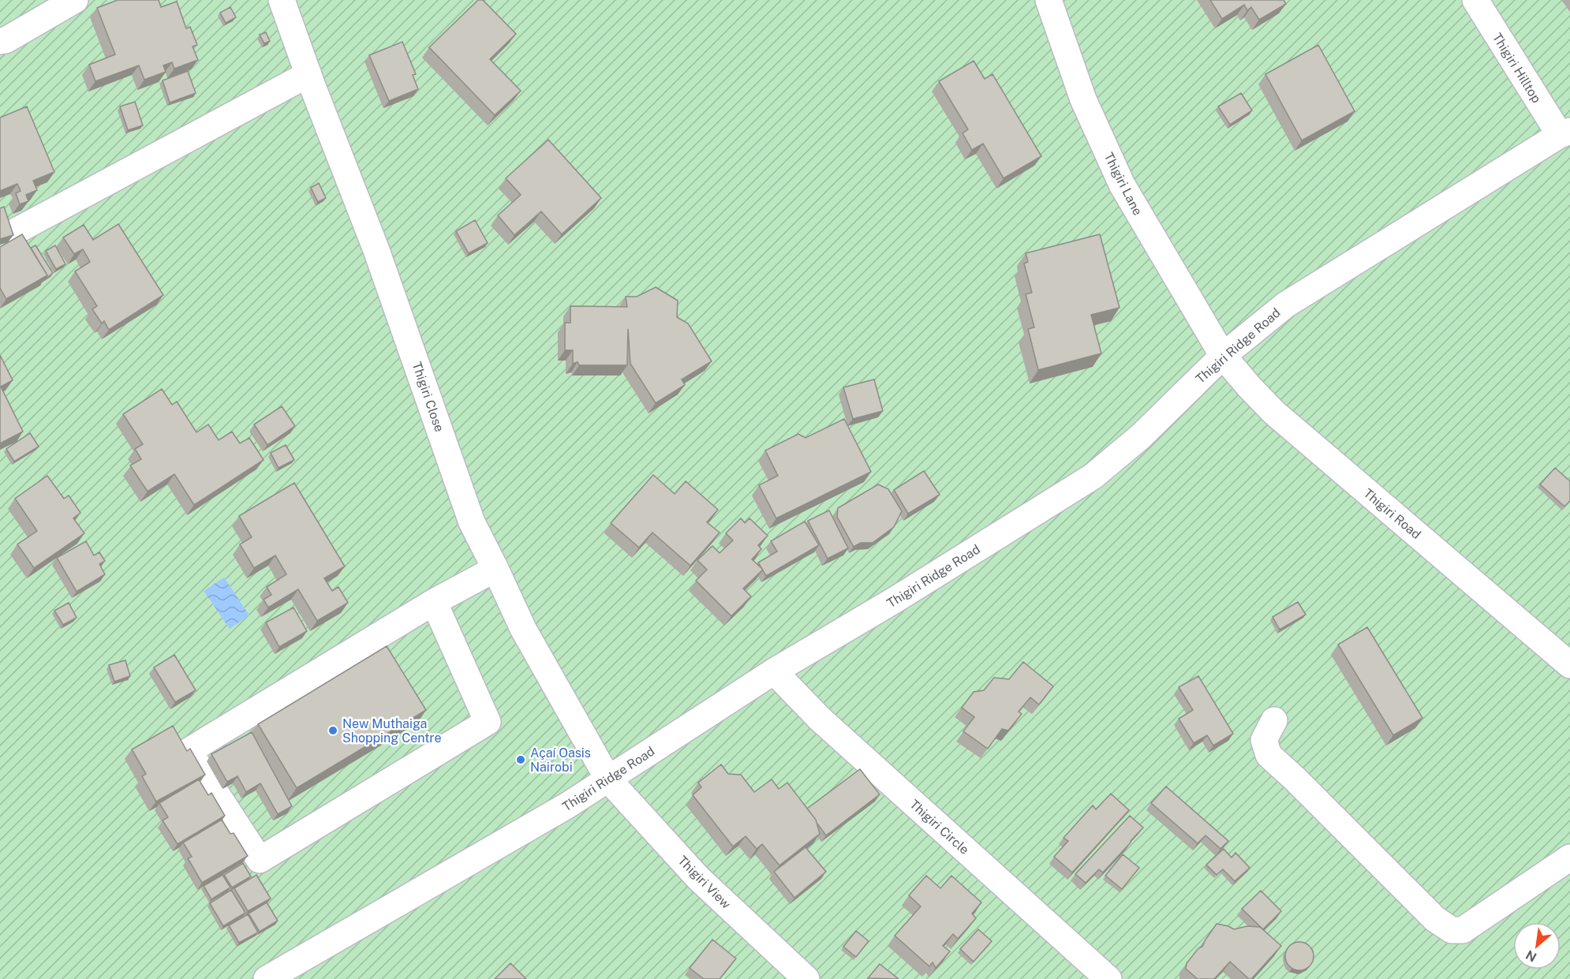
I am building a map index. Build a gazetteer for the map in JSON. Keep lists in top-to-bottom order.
{
  "streets": {
    "street": [
      "Thigiri Hilltop",
      "Thigiri Lane",
      "Thigiri Ridge Road",
      "Thigiri Close",
      "Thigiri Road",
      "Thigiri Circle",
      "Thigiri View"
    ]
  },
  "crossings": [
    ["Thigiri Hilltop", "Thigiri Ridge Road"],
    ["Thigiri Lane", "Thigiri Ridge Road"],
    ["Thigiri Lane", "Thigiri Road"],
    ["Thigiri Ridge Road", "Thigiri Close"],
    ["Thigiri Ridge Road", "Thigiri Road"],
    ["Thigiri Ridge Road", "Thigiri Circle"],
    ["Thigiri Ridge Road", "Thigiri View"],
    ["Thigiri Close", "Thigiri View"]
  ],
  "places": ["New Muthaiga Shopping Centre", "Açaí Oasis Nairobi"],
  "north": "bottom left"
}
